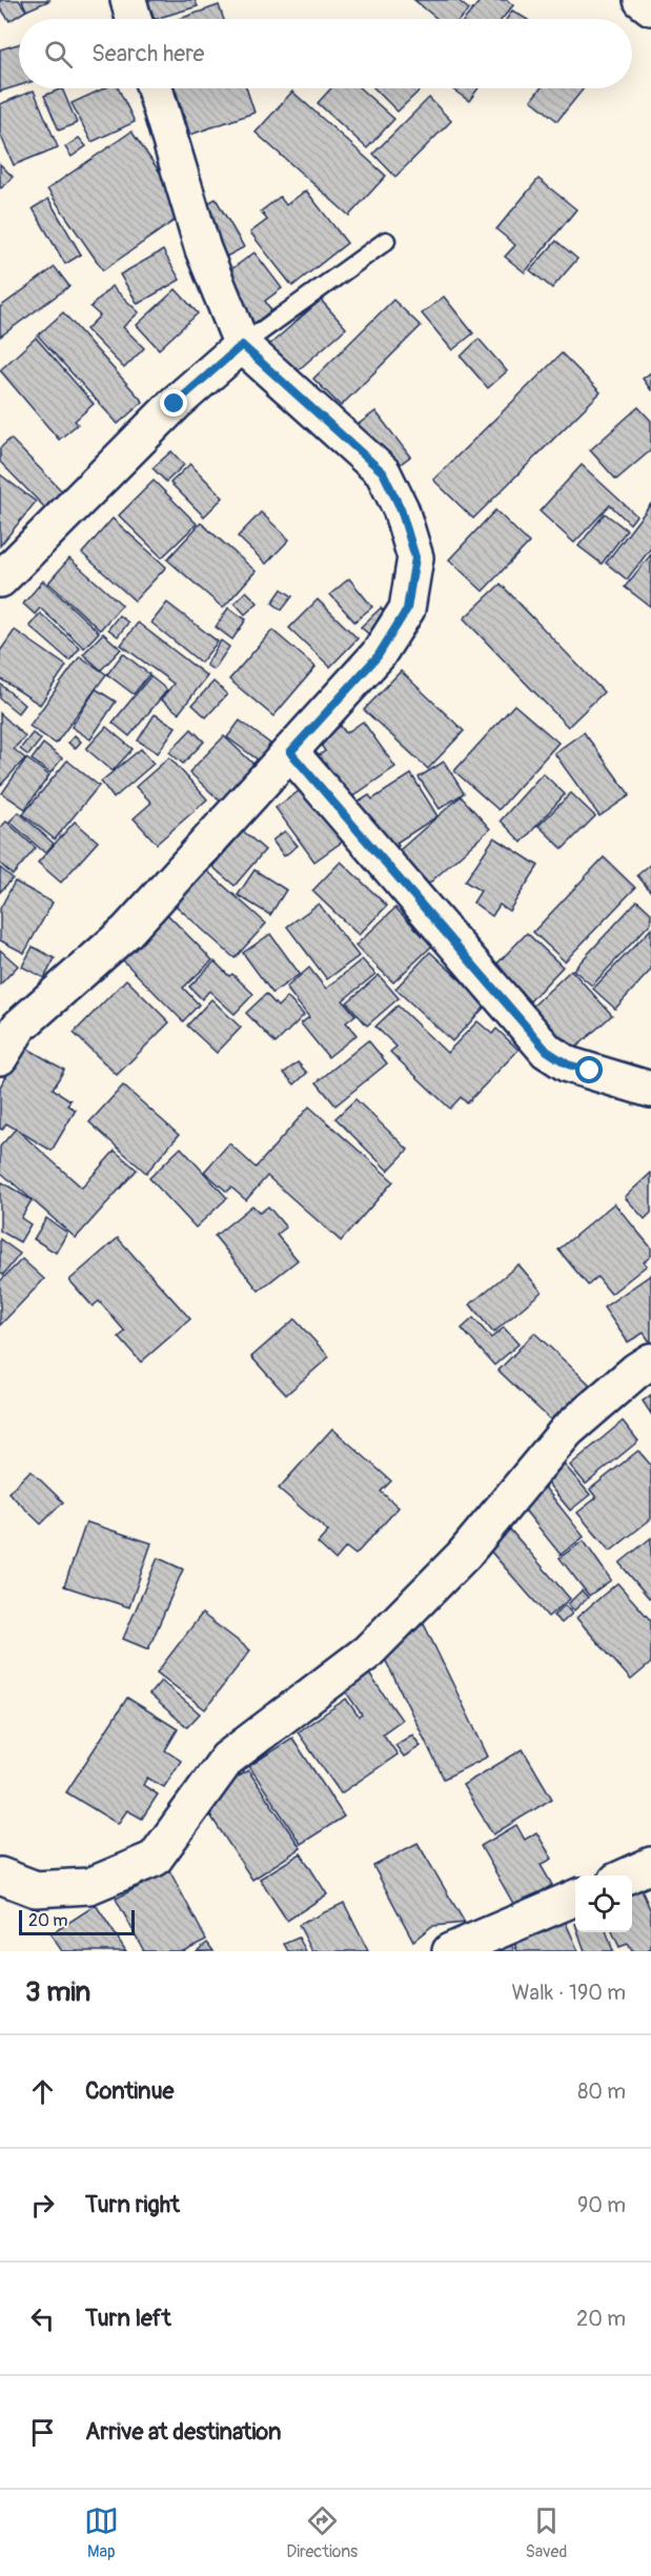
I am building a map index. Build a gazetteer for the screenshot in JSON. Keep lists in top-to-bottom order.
{
  "scale_bar": "20 m",
  "page": {
    "search": "Search here",
    "scale": "20 m",
    "heading": ["3 min", "Walk · 190 m"],
    "list": [
      ["Continue", "80 m"],
      ["Turn right", "90 m"],
      ["Turn left", "20 m"],
      "Arrive at destination"
    ],
    "nav": ["Map", "Directions", "Saved"]
  }
}
